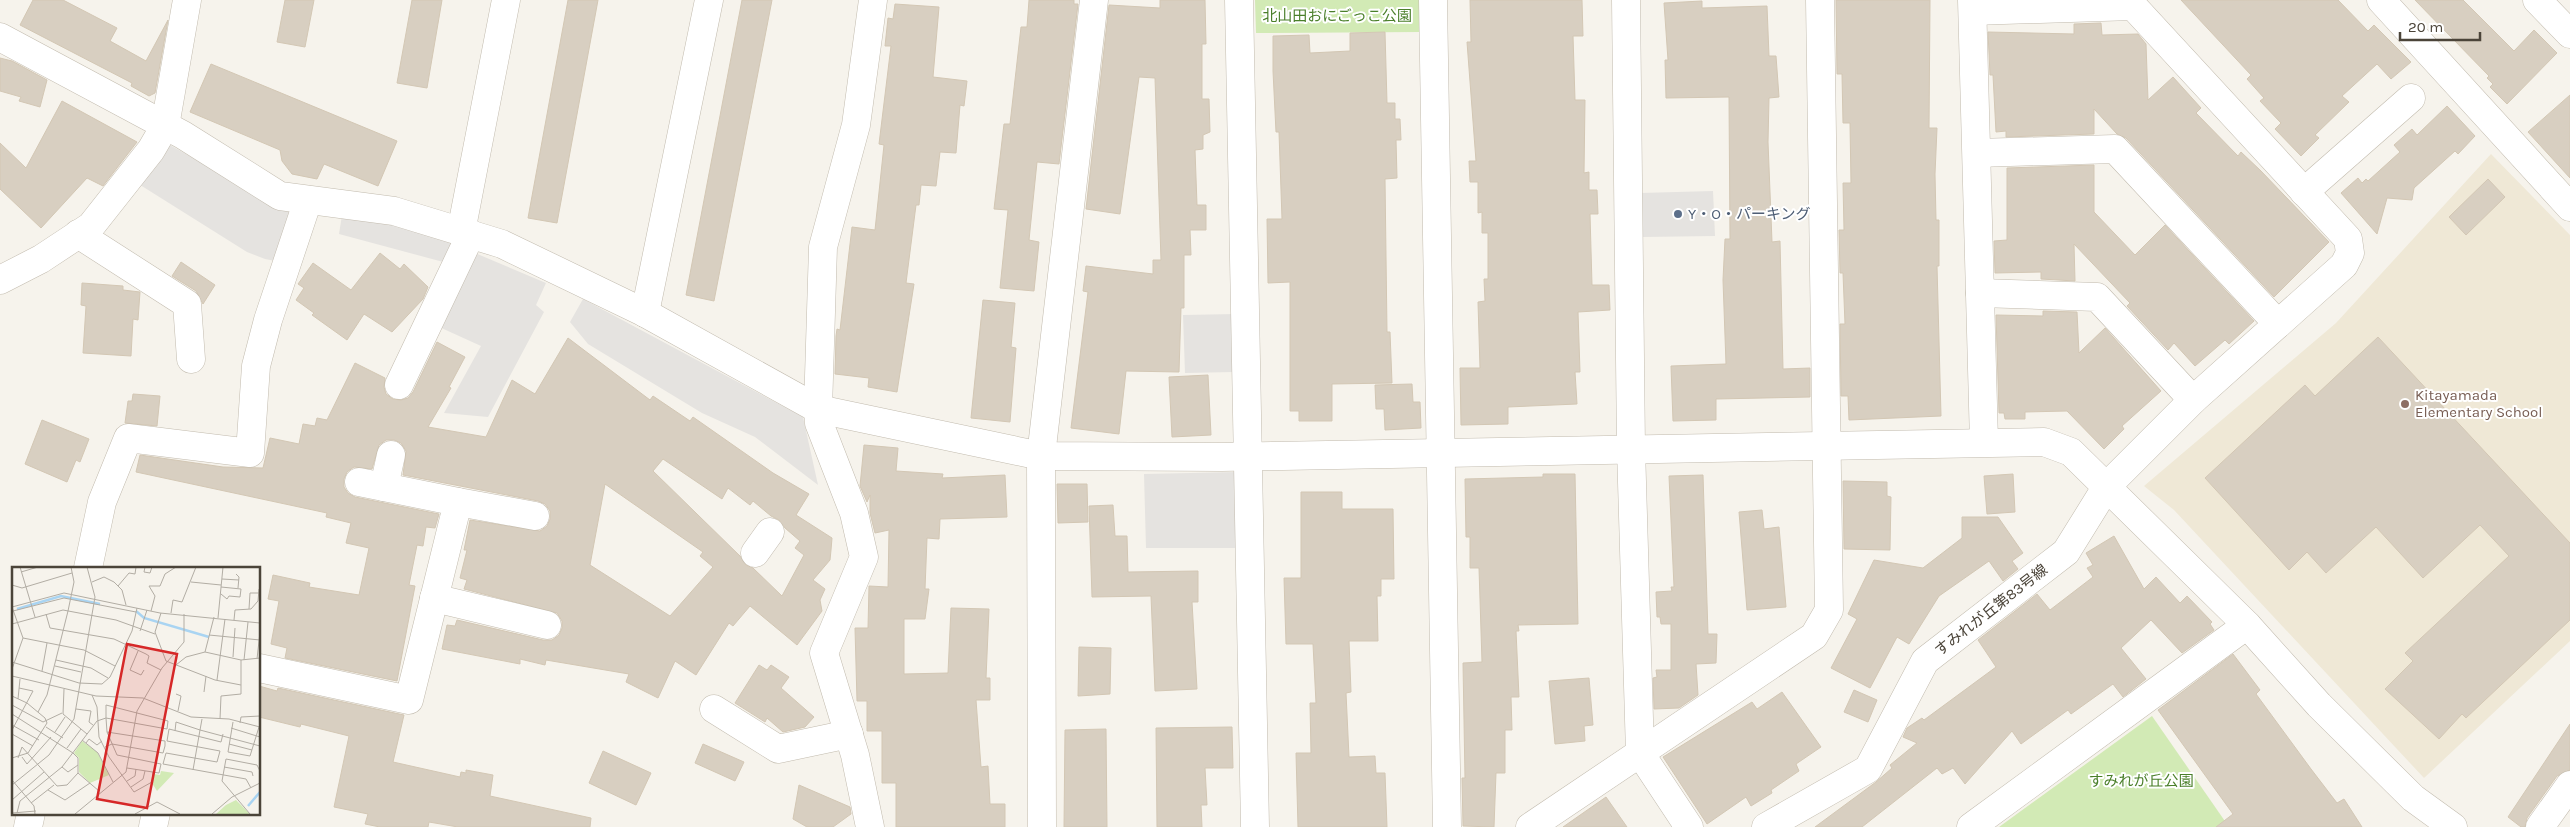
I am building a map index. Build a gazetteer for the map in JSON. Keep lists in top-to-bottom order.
{
  "streets": {
    "street": ["すみれが丘第83号線"]
  },
  "parks": ["北山田おにごっこ公園", "すみれが丘公園"],
  "places": ["Y・O・パーキング", "Kitayamada Elementary School"],
  "scale_bar": "20 m"
}
